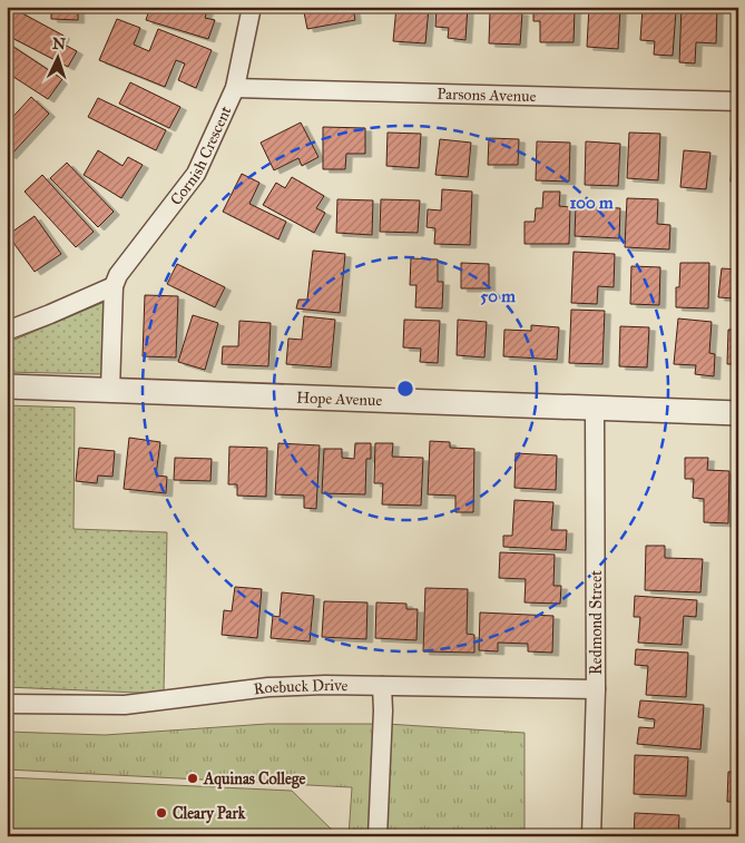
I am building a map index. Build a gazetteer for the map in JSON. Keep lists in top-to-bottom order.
{
  "streets": {
    "street": [
      "Parsons Avenue",
      "Cornish Crescent",
      "Hope Avenue",
      "Redmond Street",
      "Roebuck Drive"
    ]
  },
  "crossings": [
    ["Parsons Avenue", "Cornish Crescent"],
    ["Cornish Crescent", "Hope Avenue"],
    ["Hope Avenue", "Redmond Street"],
    ["Redmond Street", "Roebuck Drive"]
  ],
  "places": ["Aquinas College", "Cleary Park"],
  "north": "top",
  "rings": ["100 m", "50 m"]
}
